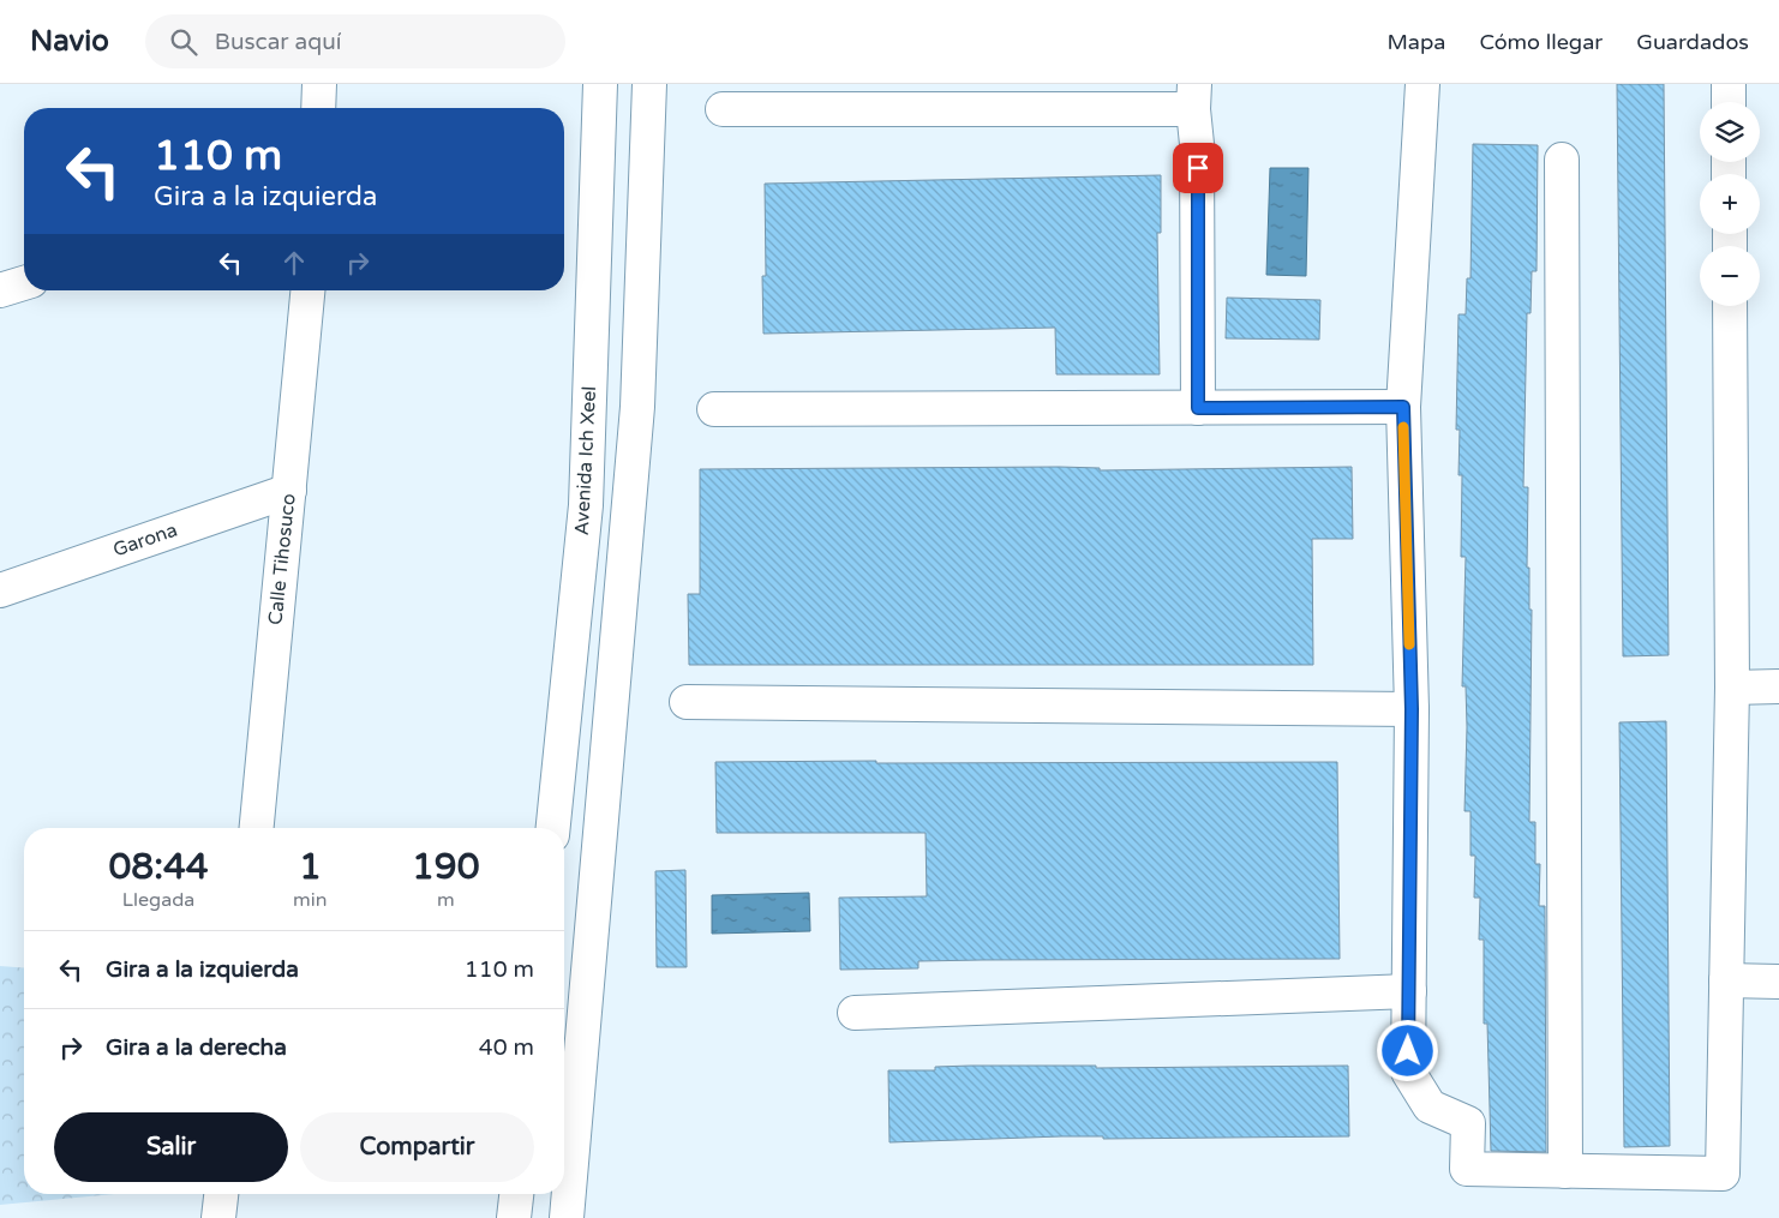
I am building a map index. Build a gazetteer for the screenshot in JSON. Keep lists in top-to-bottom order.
{
  "streets": {
    "street": ["Avenida Ich Xeel", "Garona", "Calle Tihosuco"]
  },
  "crossings": [
    ["Garona", "Calle Tihosuco"]
  ],
  "page": {
    "header": "Navio",
    "search": "Buscar aquí",
    "nav": ["Mapa", "Cómo llegar", "Guardados"],
    "map_buttons": ["+", "−"],
    "turn": ["110 m", "Gira a la izquierda"],
    "eta": [
      "08:44",
      "Llegada",
      "1",
      "min",
      "190",
      "m"
    ],
    "list": [
      {
        "name": "Gira a la izquierda",
        "value": "110 m"
      },
      {
        "name": "Gira a la derecha",
        "value": "40 m"
      }
    ],
    "buttons": ["Salir", "Compartir"]
  }
}
